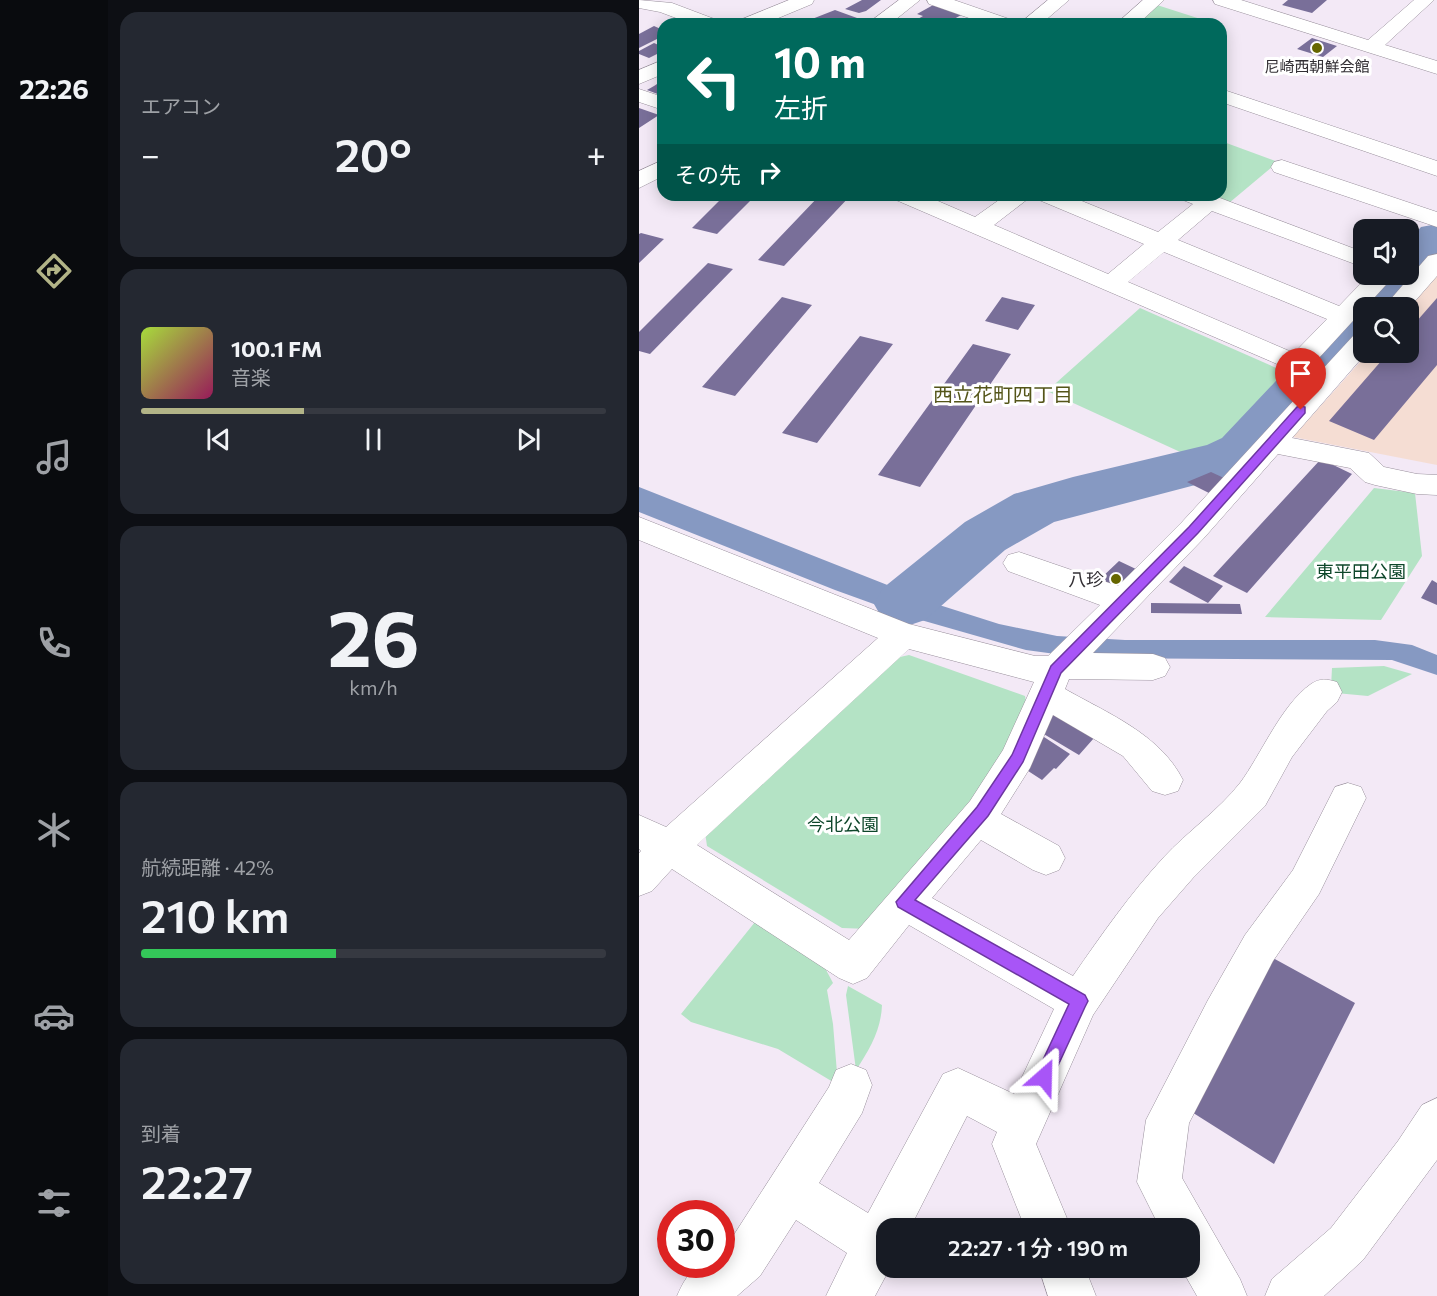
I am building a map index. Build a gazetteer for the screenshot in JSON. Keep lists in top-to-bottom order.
{
  "districts": ["西立花町四丁目"],
  "parks": ["東平田公園", "今北公園"],
  "places": ["尼崎西朝鮮会館", "八珍"],
  "page": {
    "tabs": "22:26",
    "tile": [
      "エアコン",
      ["26", "km/h"],
      ["航続距離 · 42%", "210 km"],
      ["到着", "22:27"]
    ],
    "turn": ["10 m", "左折"],
    "heat": ["−", "20°", "+"],
    "then": "その先",
    "song": ["100.1 FM", "音楽"],
    "limit": "30",
    "trip": "22:27 · 1 分 · 190 m"
  }
}
